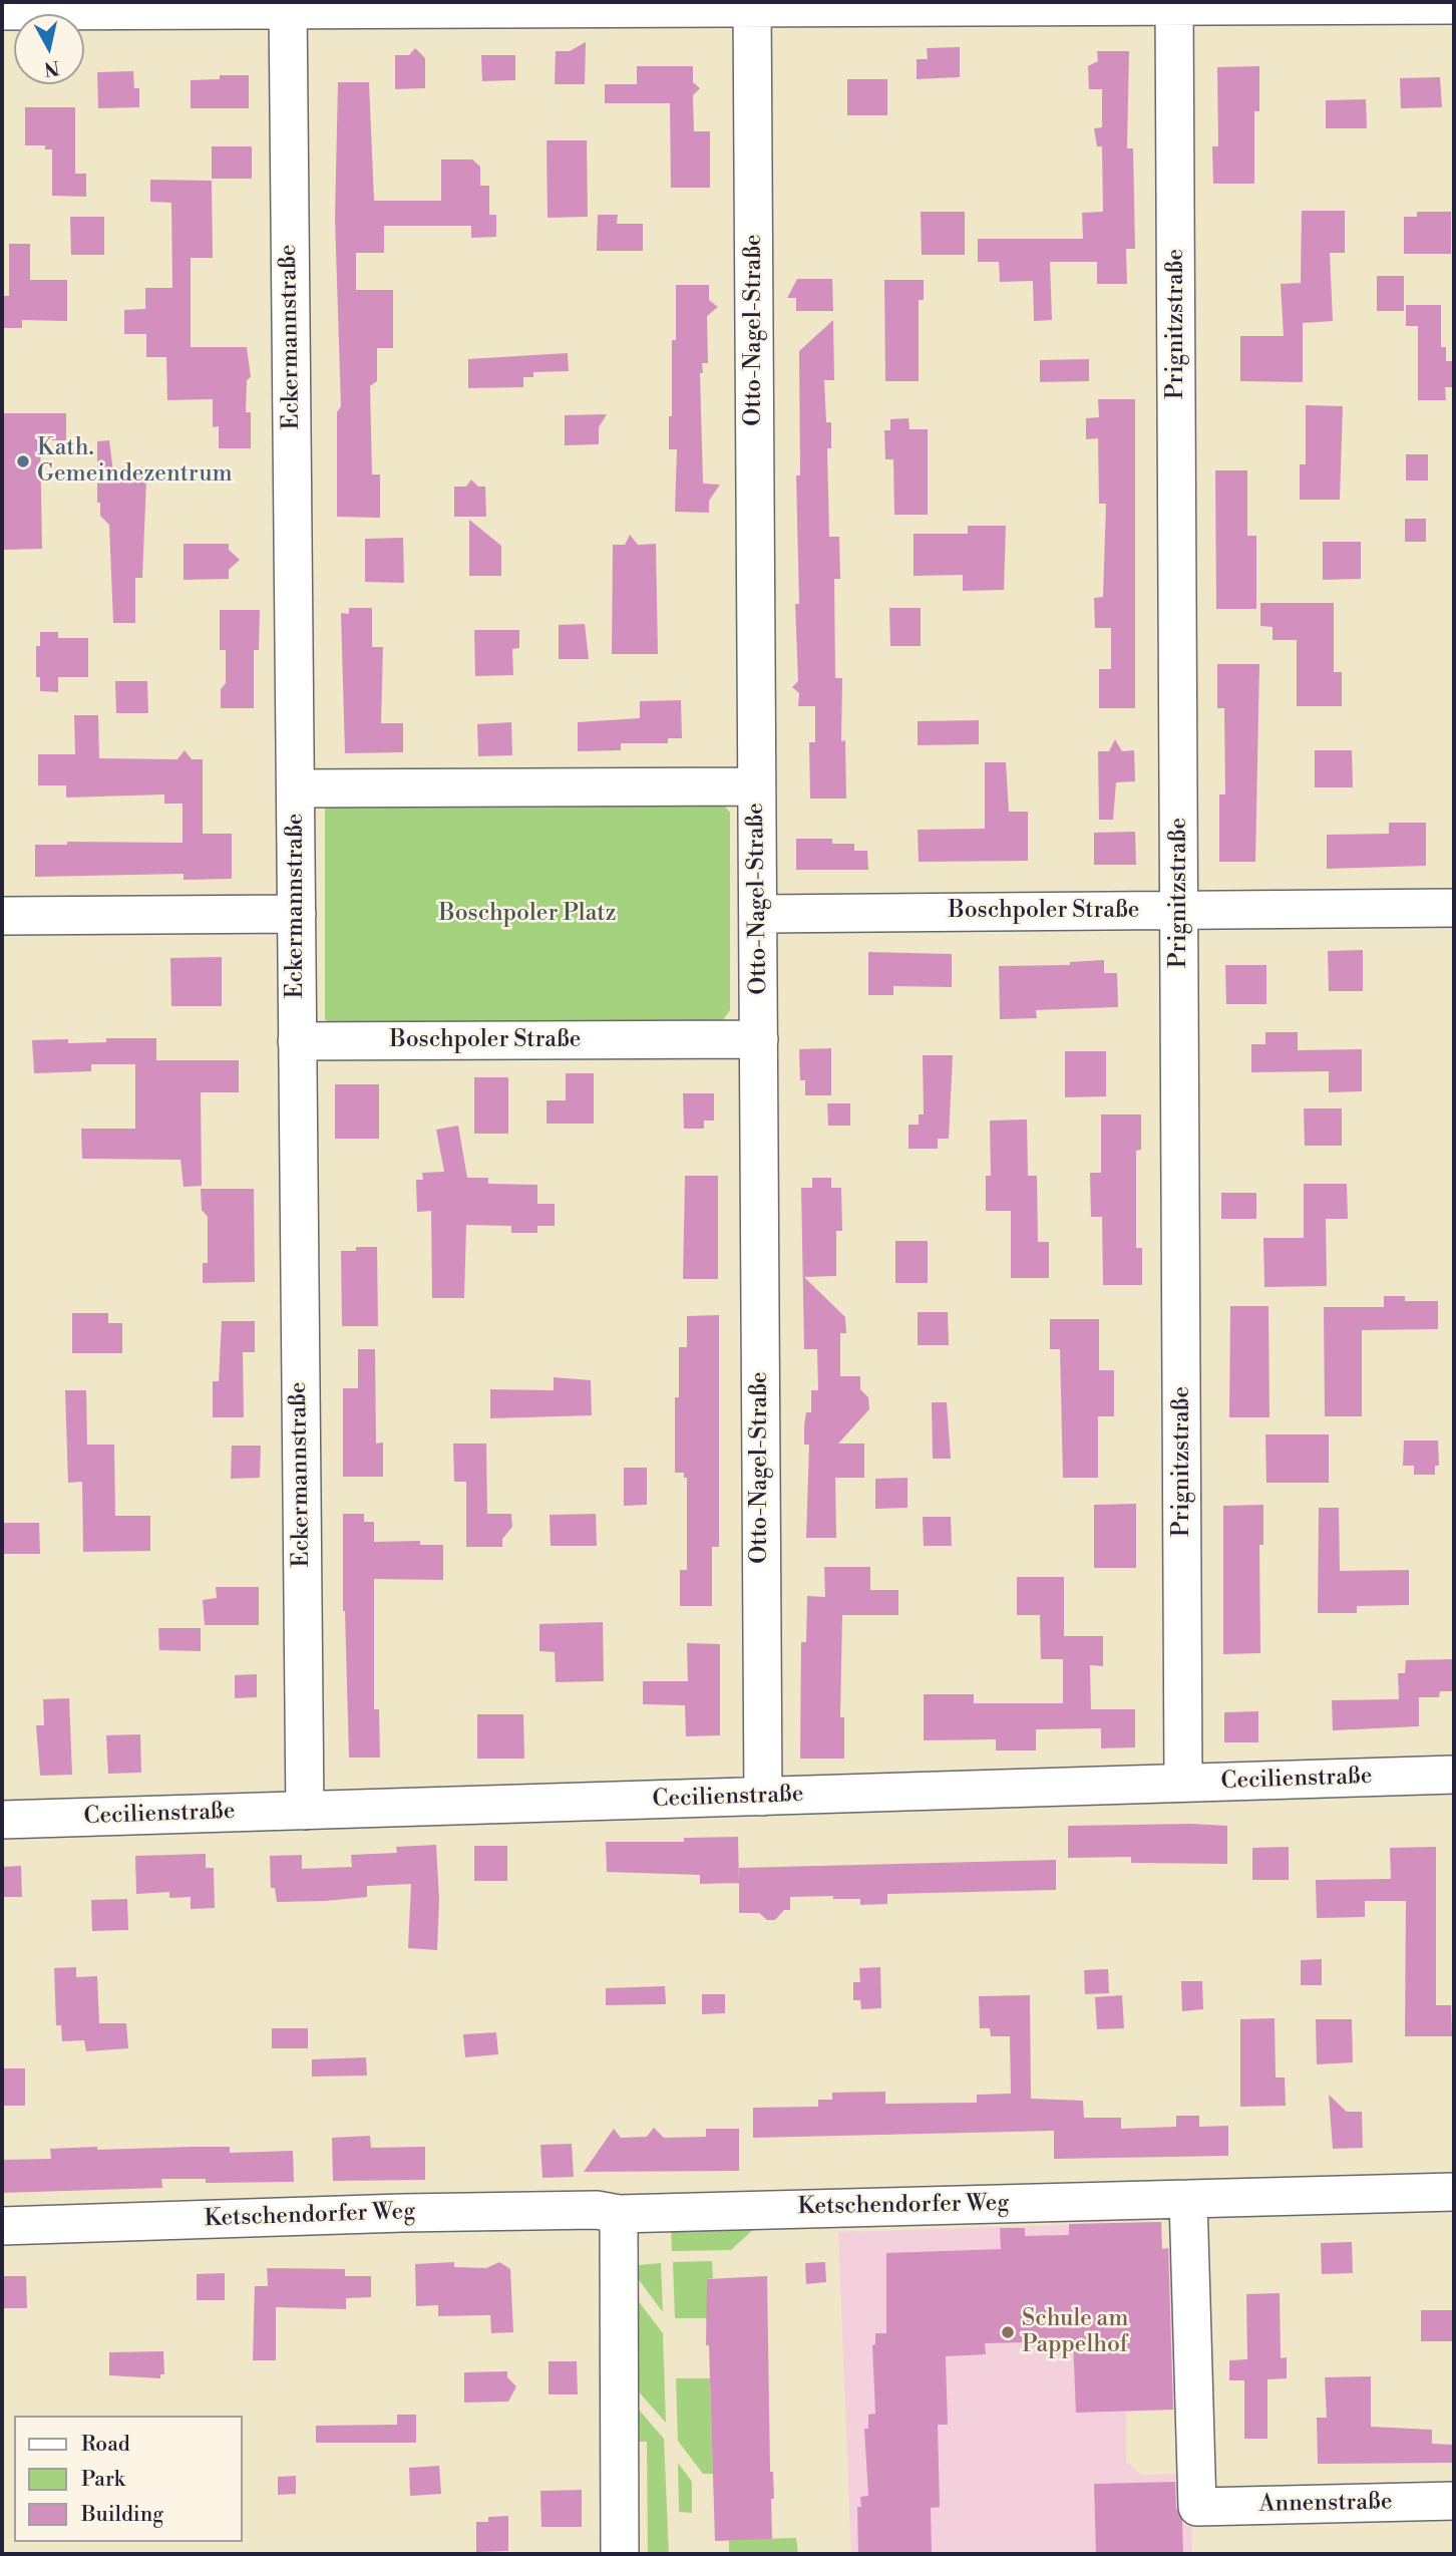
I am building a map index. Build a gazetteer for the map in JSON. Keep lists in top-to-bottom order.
{
  "streets": {
    "street": [
      "Prignitzstraße",
      "Otto-Nagel-Straße",
      "Eckermannstraße",
      "Boschpoler Straße",
      "Cecilienstraße",
      "Ketschendorfer Weg",
      "Annenstraße"
    ]
  },
  "crossings": [
    ["Prignitzstraße", "Boschpoler Straße"],
    ["Prignitzstraße", "Cecilienstraße"],
    ["Otto-Nagel-Straße", "Boschpoler Straße"],
    ["Otto-Nagel-Straße", "Cecilienstraße"],
    ["Eckermannstraße", "Boschpoler Straße"],
    ["Eckermannstraße", "Cecilienstraße"],
    ["Ketschendorfer Weg", "Annenstraße"]
  ],
  "parks": ["Boschpoler Platz"],
  "places": ["Kath. Gemeindezentrum", "Schule am Pappelhof"],
  "legend": ["Road", "Park", "Building"],
  "north": "bottom"
}
